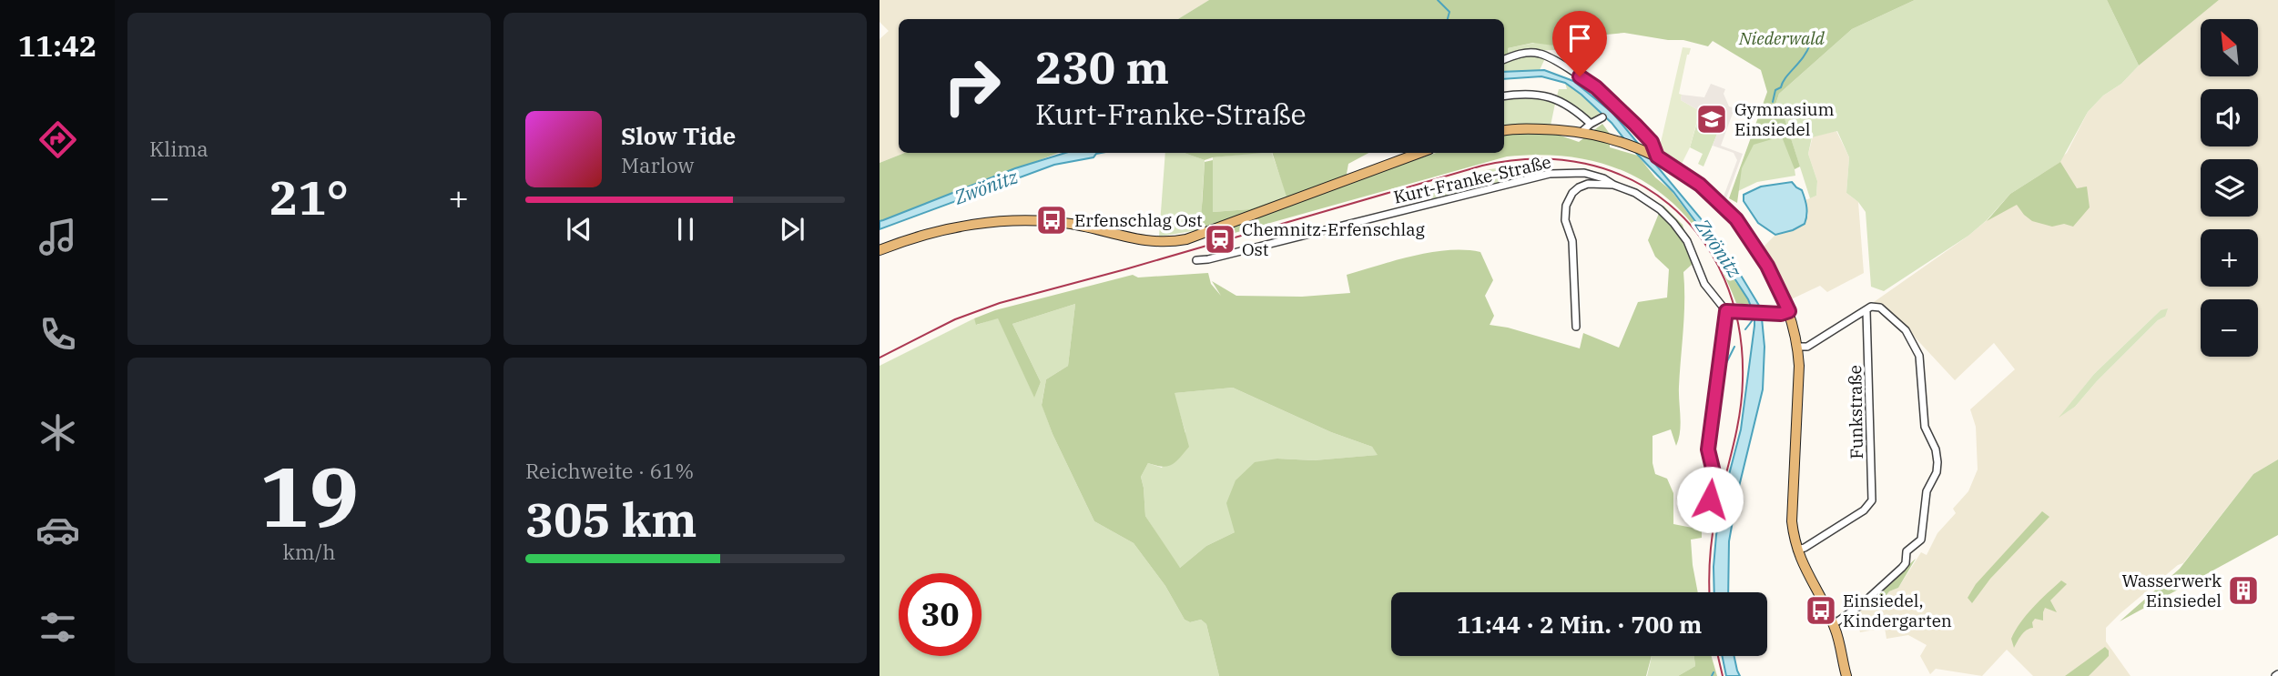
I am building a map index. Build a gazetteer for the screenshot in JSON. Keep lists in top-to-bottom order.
{
  "streets": {
    "street": ["Kurt-Franke-Straße", "Funkstraße"]
  },
  "water": ["Zwönitz"],
  "parks": ["Niederwald"],
  "places": {
    "school or university": ["Gymnasium Einsiedel"],
    "bus stop": ["Erfenschlag Ost", "Einsiedel, Kindergarten"],
    "station": ["Chemnitz-Erfenschlag Ost"],
    "building": ["Wasserwerk Einsiedel"]
  },
  "north": "top left",
  "page": {
    "tabs": "11:42",
    "tile": [
      "Klima",
      ["19", "km/h"],
      ["Reichweite · 61%", "305 km"]
    ],
    "map_buttons": ["+", "−"],
    "turn": ["230 m", "Kurt-Franke-Straße"],
    "song": ["Slow Tide", "Marlow"],
    "heat": ["−", "21°", "+"],
    "limit": "30",
    "trip": "11:44 · 2 Min. · 700 m"
  }
}
